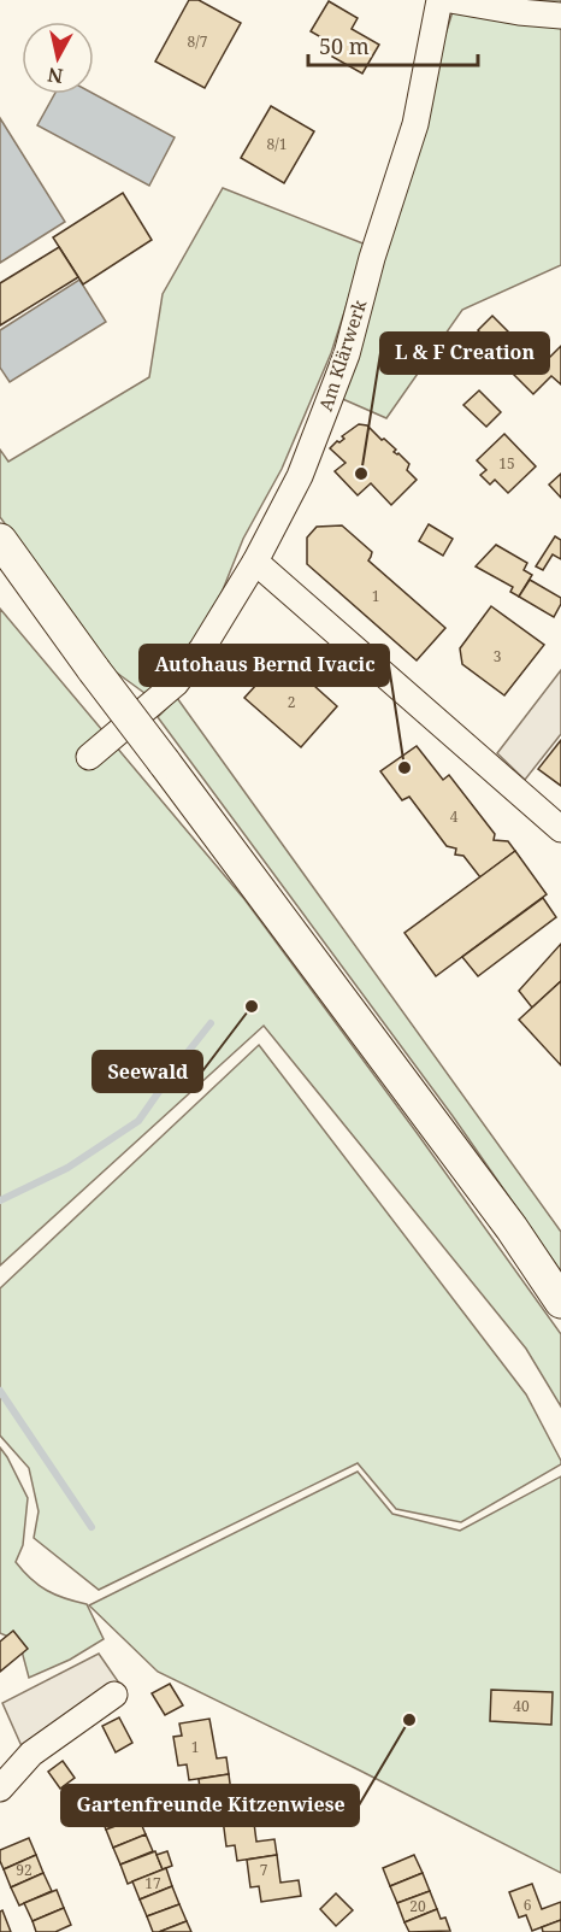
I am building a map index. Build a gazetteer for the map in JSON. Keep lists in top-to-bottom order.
{
  "streets": {
    "street": ["Am Klärwerk"]
  },
  "places": [
    "L & F Creation",
    "Autohaus Bernd Ivacic",
    "Seewald",
    "Gartenfreunde Kitzenwiese"
  ],
  "house_numbers": [
    "8/7",
    "8/1",
    "15",
    "1",
    "3",
    "2",
    "4",
    "40",
    "1",
    "92",
    "7",
    "17",
    "6",
    "20"
  ],
  "scale_bar": "50 m",
  "north": "bottom"
}
